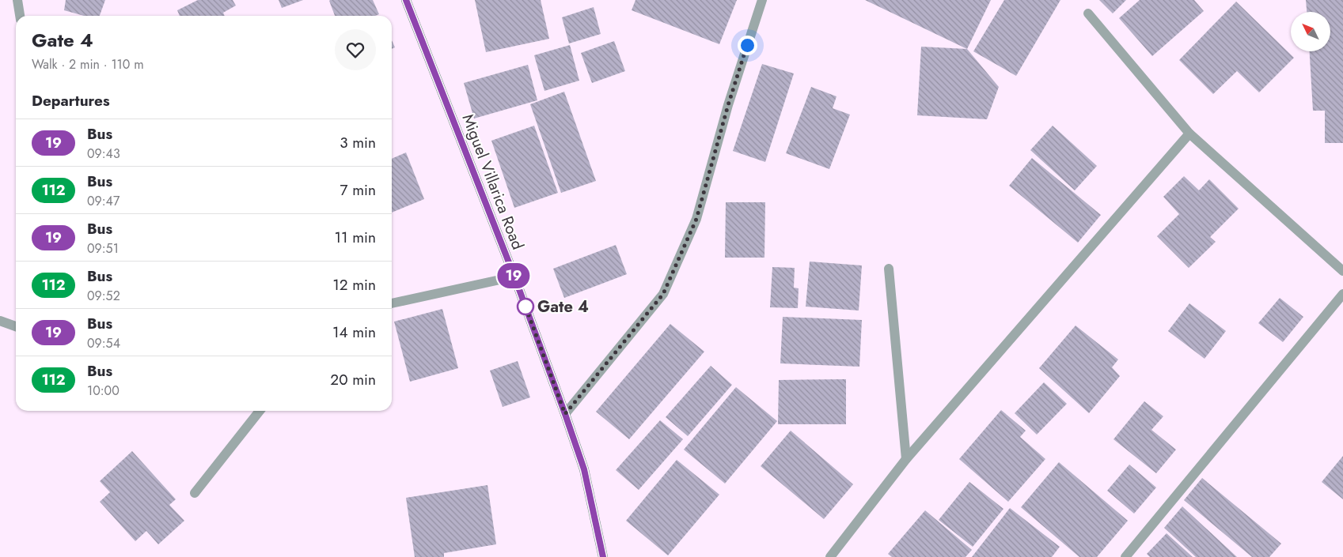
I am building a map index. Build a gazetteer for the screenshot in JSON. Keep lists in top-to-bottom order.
{
  "streets": {
    "main road": ["Miguel Villarica Road"]
  },
  "places": ["Gate 4"],
  "lines": ["bus line 19"],
  "north": "top left",
  "page": {
    "on_map": "19",
    "heading": [
      ["Gate 4", "Walk · 2 min · 110 m"],
      "Departures"
    ],
    "list": [
      {
        "mark": "19",
        "name": "Bus",
        "note": "09:43",
        "value": "3 min"
      },
      {
        "mark": "112",
        "name": "Bus",
        "note": "09:47",
        "value": "7 min"
      },
      {
        "mark": "19",
        "name": "Bus",
        "note": "09:51",
        "value": "11 min"
      },
      {
        "mark": "112",
        "name": "Bus",
        "note": "09:52",
        "value": "12 min"
      },
      {
        "mark": "19",
        "name": "Bus",
        "note": "09:54",
        "value": "14 min"
      },
      {
        "mark": "112",
        "name": "Bus",
        "note": "10:00",
        "value": "20 min"
      }
    ]
  }
}
